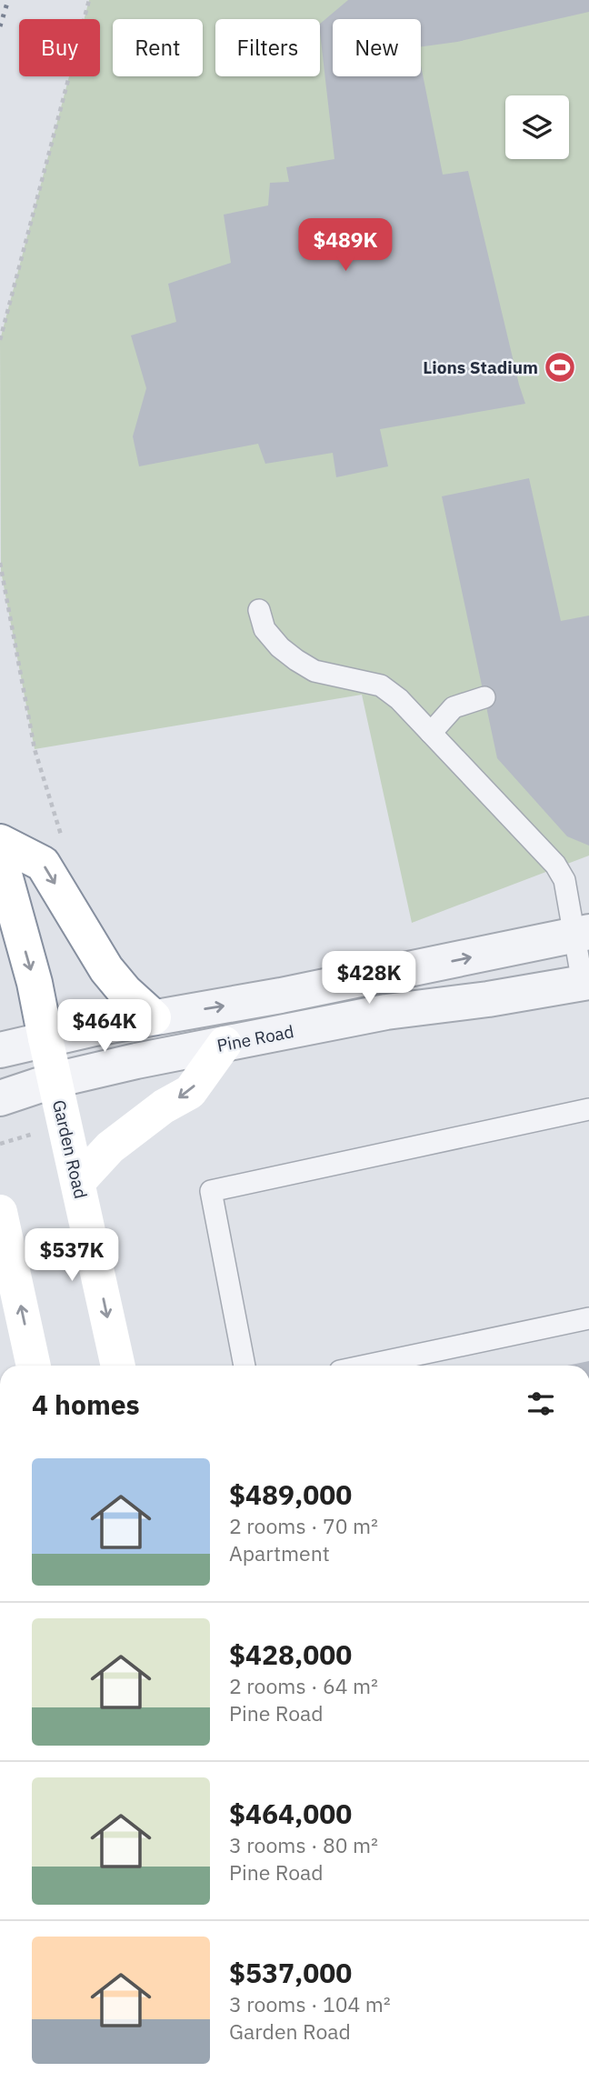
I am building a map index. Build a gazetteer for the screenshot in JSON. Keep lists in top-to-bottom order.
{
  "streets": {
    "main road": ["Garden Road"],
    "street": ["Pine Road"]
  },
  "crossings": [
    ["Pine Road", "Garden Road"]
  ],
  "places": {
    "sports": ["Lions Stadium"]
  },
  "page": {
    "chip": [
      "Buy",
      "Rent",
      "Filters",
      "New"
    ],
    "price": [
      "$489K",
      "$428K",
      "$464K",
      "$537K"
    ],
    "heading": "4 homes",
    "list": [
      {
        "name": "$489,000",
        "note": "2 rooms · 70 m² · Apartment"
      },
      {
        "name": "$428,000",
        "note": "2 rooms · 64 m² · Pine Road"
      },
      {
        "name": "$464,000",
        "note": "3 rooms · 80 m² · Pine Road"
      },
      {
        "name": "$537,000",
        "note": "3 rooms · 104 m² · Garden Road"
      }
    ]
  }
}
